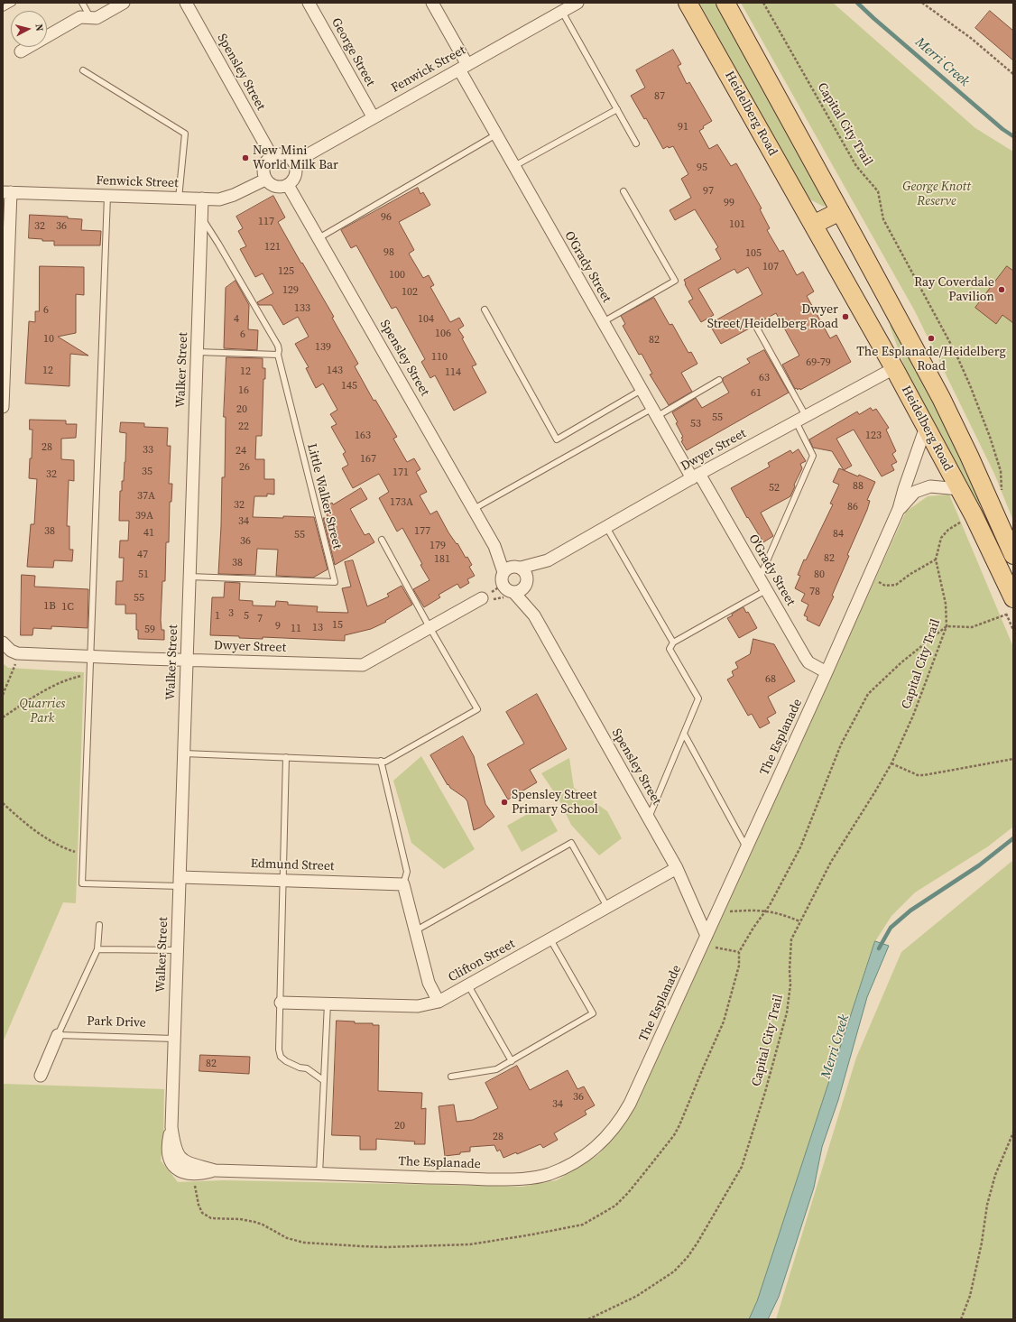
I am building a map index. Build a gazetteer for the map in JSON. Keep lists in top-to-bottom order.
{
  "streets": {
    "main road": ["Heidelberg Road"],
    "street": [
      "George Street",
      "Fenwick Street",
      "Spensley Street",
      "O'Grady Street",
      "Walker Street",
      "Dwyer Street",
      "The Esplanade",
      "Edmund Street",
      "Clifton Street",
      "Park Drive"
    ],
    "lane": ["Little Walker Street"],
    "path": ["Capital City Trail"]
  },
  "crossings": [
    ["George Street", "Fenwick Street"],
    ["Fenwick Street", "Spensley Street"],
    ["Fenwick Street", "O'Grady Street"],
    ["Fenwick Street", "Walker Street"],
    ["Spensley Street", "Dwyer Street"],
    ["Spensley Street", "The Esplanade"],
    ["Spensley Street", "Clifton Street"],
    ["Heidelberg Road", "Capital City Trail"],
    ["Heidelberg Road", "Dwyer Street"],
    ["Heidelberg Road", "The Esplanade"],
    ["O'Grady Street", "Dwyer Street"],
    ["O'Grady Street", "The Esplanade"],
    ["Walker Street", "Dwyer Street"],
    ["Walker Street", "Little Walker Street"],
    ["Walker Street", "The Esplanade"],
    ["Walker Street", "Edmund Street"],
    ["Walker Street", "Park Drive"]
  ],
  "water": ["Merri Creek"],
  "parks": ["George Knott Reserve", "Quarries Park"],
  "places": [
    "New Mini World Milk Bar",
    "Ray Coverdale Pavilion",
    "Dwyer Street/Heidelberg Road",
    "The Esplanade/Heidelberg Road",
    "Spensley Street Primary School"
  ],
  "house_numbers": [
    "87",
    "91",
    "95",
    "97",
    "99",
    "96",
    "117",
    "101",
    "32",
    "36",
    "121",
    "98",
    "105",
    "107",
    "125",
    "100",
    "129",
    "102",
    "133",
    "6",
    "4",
    "104",
    "106",
    "6",
    "10",
    "82",
    "139",
    "110",
    "69-79",
    "12",
    "143",
    "12",
    "114",
    "63",
    "145",
    "16",
    "61",
    "20",
    "55",
    "53",
    "22",
    "163",
    "123",
    "28",
    "33",
    "24",
    "167",
    "26",
    "35",
    "171",
    "32",
    "88",
    "52",
    "37A",
    "173A",
    "32",
    "86",
    "39A",
    "34",
    "38",
    "177",
    "41",
    "84",
    "55",
    "36",
    "179",
    "47",
    "82",
    "181",
    "38",
    "51",
    "80",
    "78",
    "55",
    "1B",
    "1C",
    "3",
    "1",
    "5",
    "7",
    "15",
    "9",
    "13",
    "11",
    "59",
    "68",
    "82",
    "36",
    "34",
    "20",
    "28"
  ],
  "north": "right"
}
